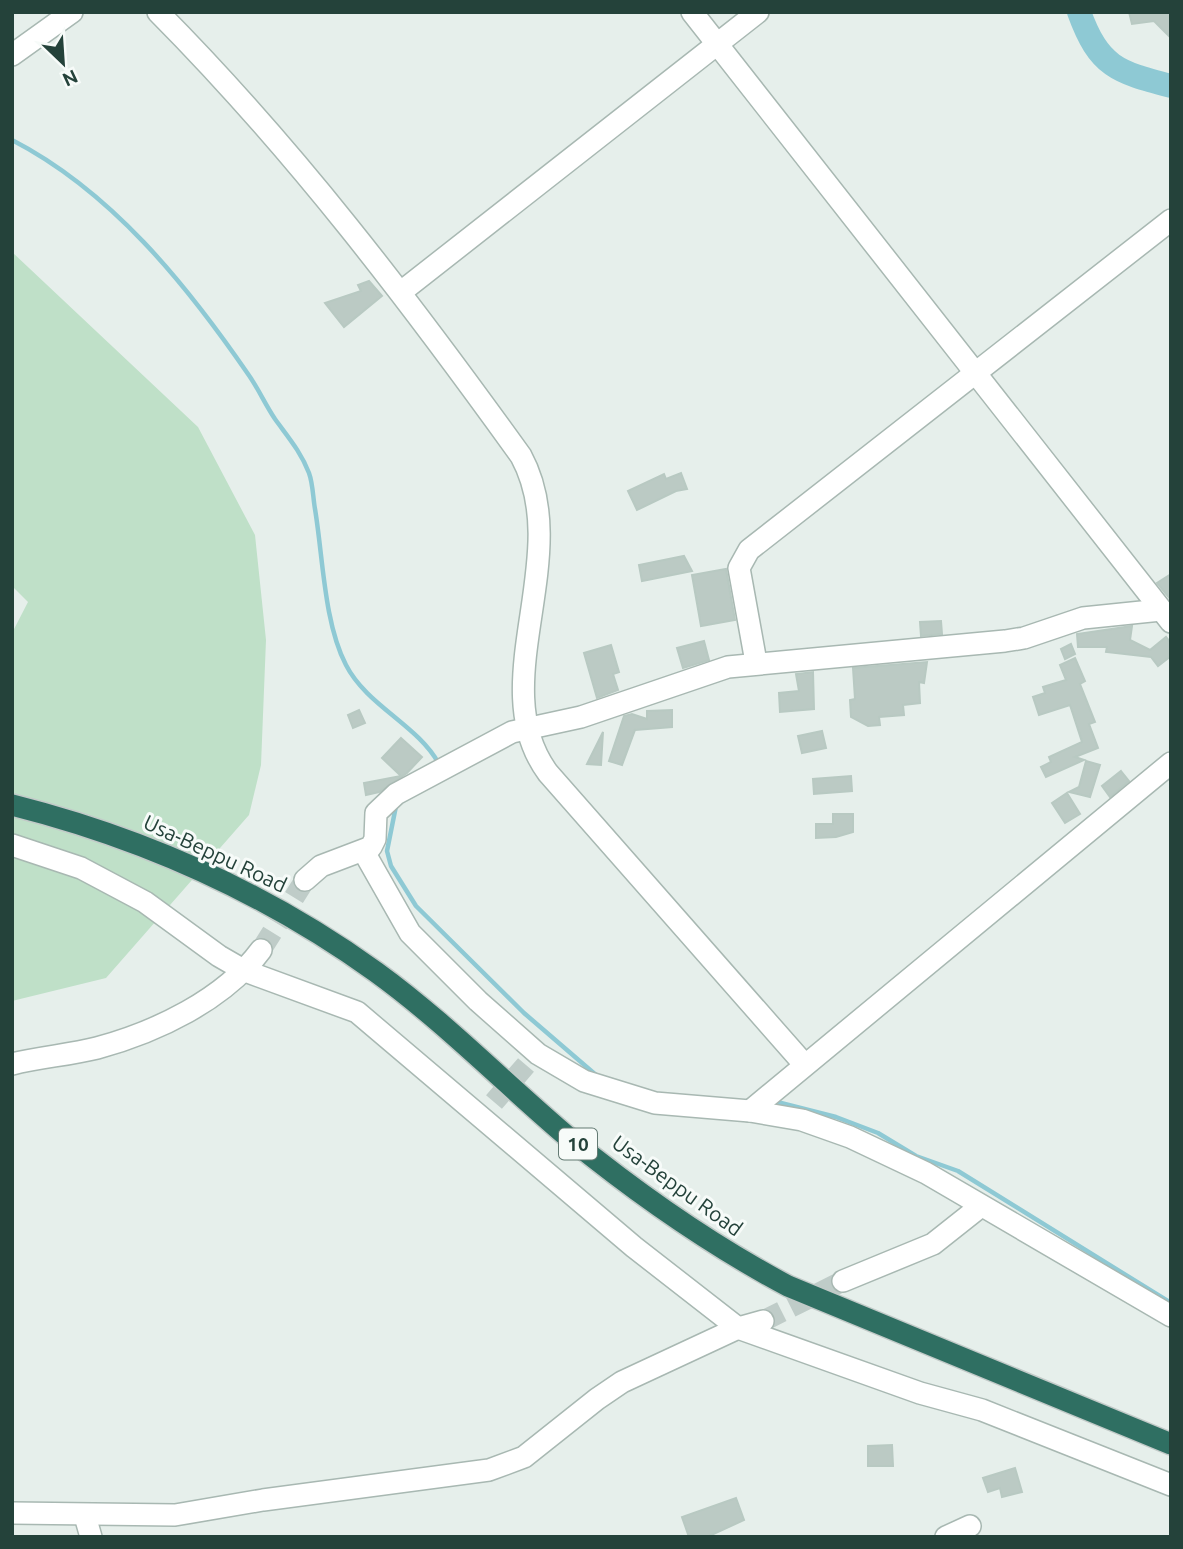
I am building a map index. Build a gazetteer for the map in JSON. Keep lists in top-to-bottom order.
{
  "streets": {
    "highway": ["Usa-Beppu Road", "10"]
  },
  "north": "bottom right"
}
